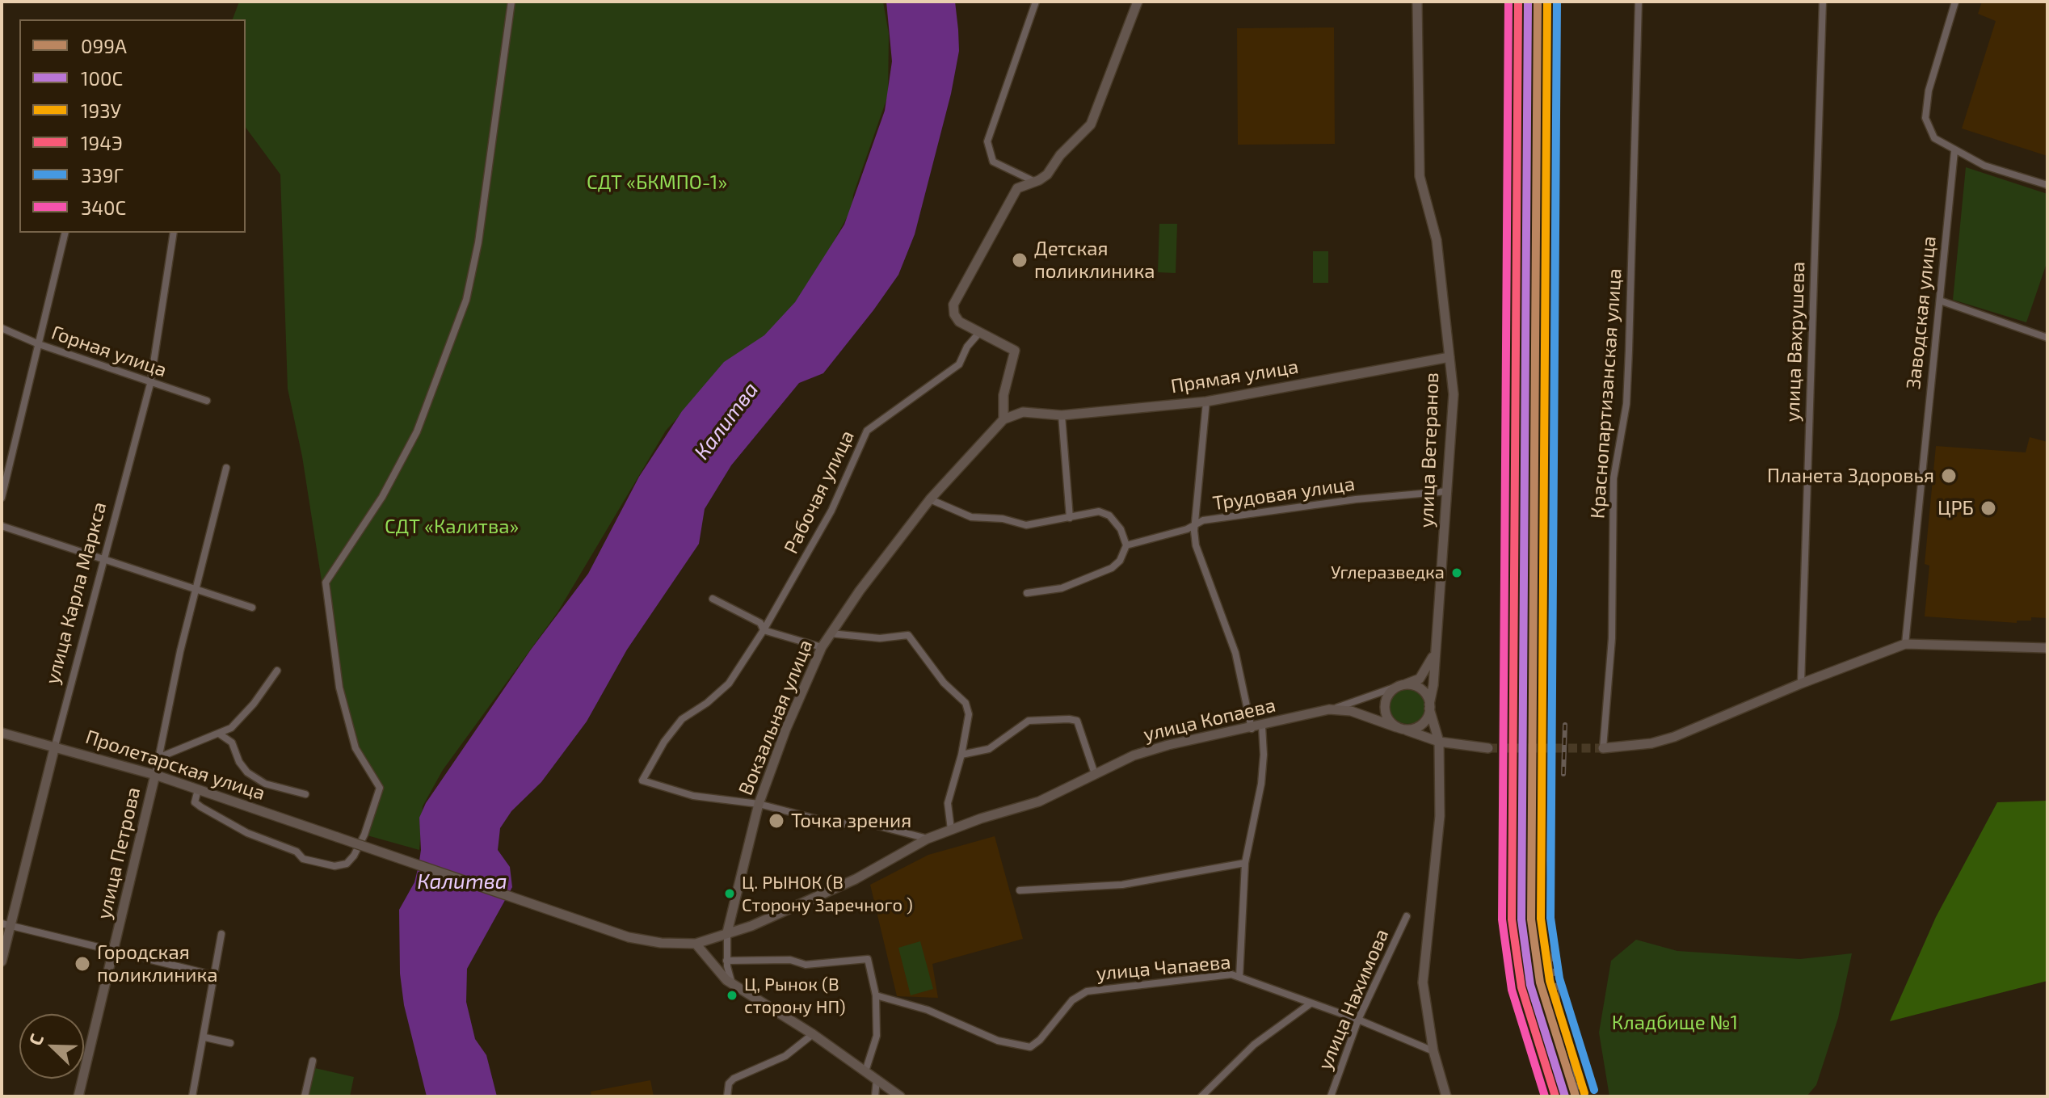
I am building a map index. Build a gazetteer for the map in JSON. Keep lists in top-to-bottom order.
{
  "streets": {
    "main road": [
      "Прямая улица",
      "улица Ветеранов",
      "улица Карла Маркса",
      "Вокзальная улица",
      "улица Копаева",
      "Пролетарская улица",
      "улица Петрова"
    ],
    "street": [
      "Заводская улица",
      "улица Вахрушева",
      "Горная улица",
      "Краснопартизанская улица",
      "Рабочая улица",
      "Трудовая улица",
      "улица Чапаева",
      "улица Нахимова"
    ]
  },
  "crossings": [
    ["Горная улица", "улица Карла Маркса"],
    ["Прямая улица", "улица Ветеранов"],
    ["Прямая улица", "Вокзальная улица"],
    ["улица Ветеранов", "Трудовая улица"],
    ["улица Ветеранов", "улица Копаева"],
    ["Рабочая улица", "Вокзальная улица"],
    ["улица Карла Маркса", "Пролетарская улица"],
    ["Вокзальная улица", "улица Копаева"],
    ["улица Копаева", "Пролетарская улица"],
    ["Пролетарская улица", "улица Петрова"],
    ["улица Чапаева", "улица Нахимова"]
  ],
  "water": ["Калитва"],
  "parks": ["СДТ «БКМПО-1»", "СДТ «Калитва»", "Кладбище №1"],
  "places": [
    "Детская поликлиника",
    "Планета Здоровья",
    "ЦРБ",
    "Углеразведка",
    "Точка зрения",
    "Ц. РЫНОК (В Сторону Заречного )",
    "Городская поликлиника",
    "Ц, Рынок (В сторону НП)"
  ],
  "lines": [
    "transit line 099А",
    "transit line 100C",
    "transit line 193У",
    "transit line 194Э",
    "transit line 339Г",
    "transit line 340С"
  ],
  "legend": [
    "099А",
    "100C",
    "193У",
    "194Э",
    "339Г",
    "340С"
  ],
  "north": "top left"
}
